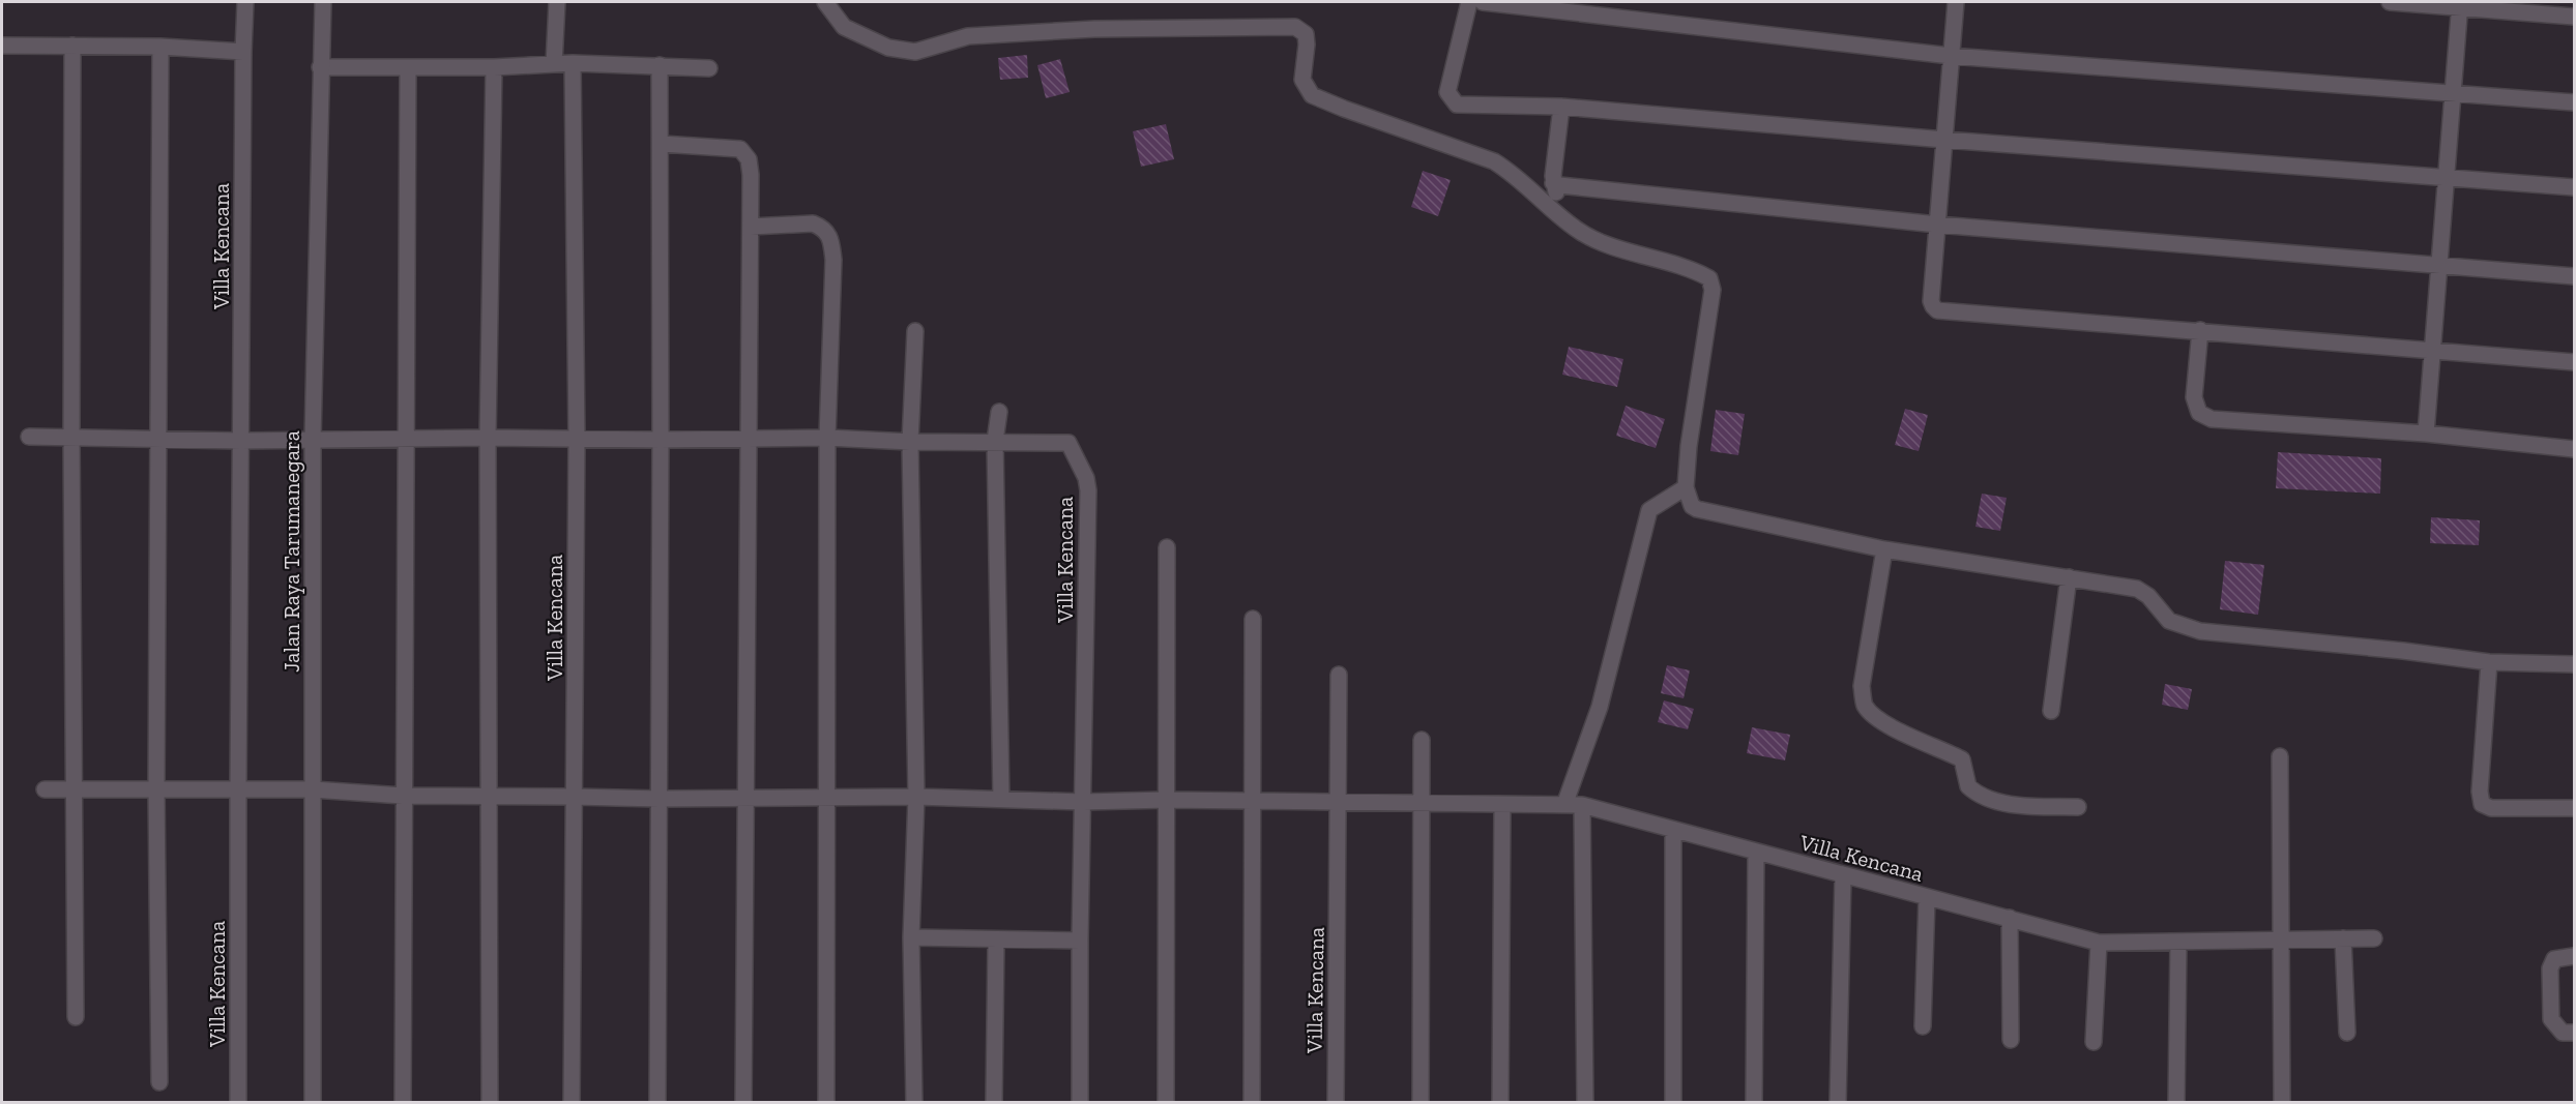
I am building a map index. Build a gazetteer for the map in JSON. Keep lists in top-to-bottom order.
{
  "streets": {
    "street": ["Villa Kencana", "Jalan Raya Tarumanegara"]
  },
  "crossings": [
    ["Villa Kencana", "Jalan Raya Tarumanegara"]
  ]
}
